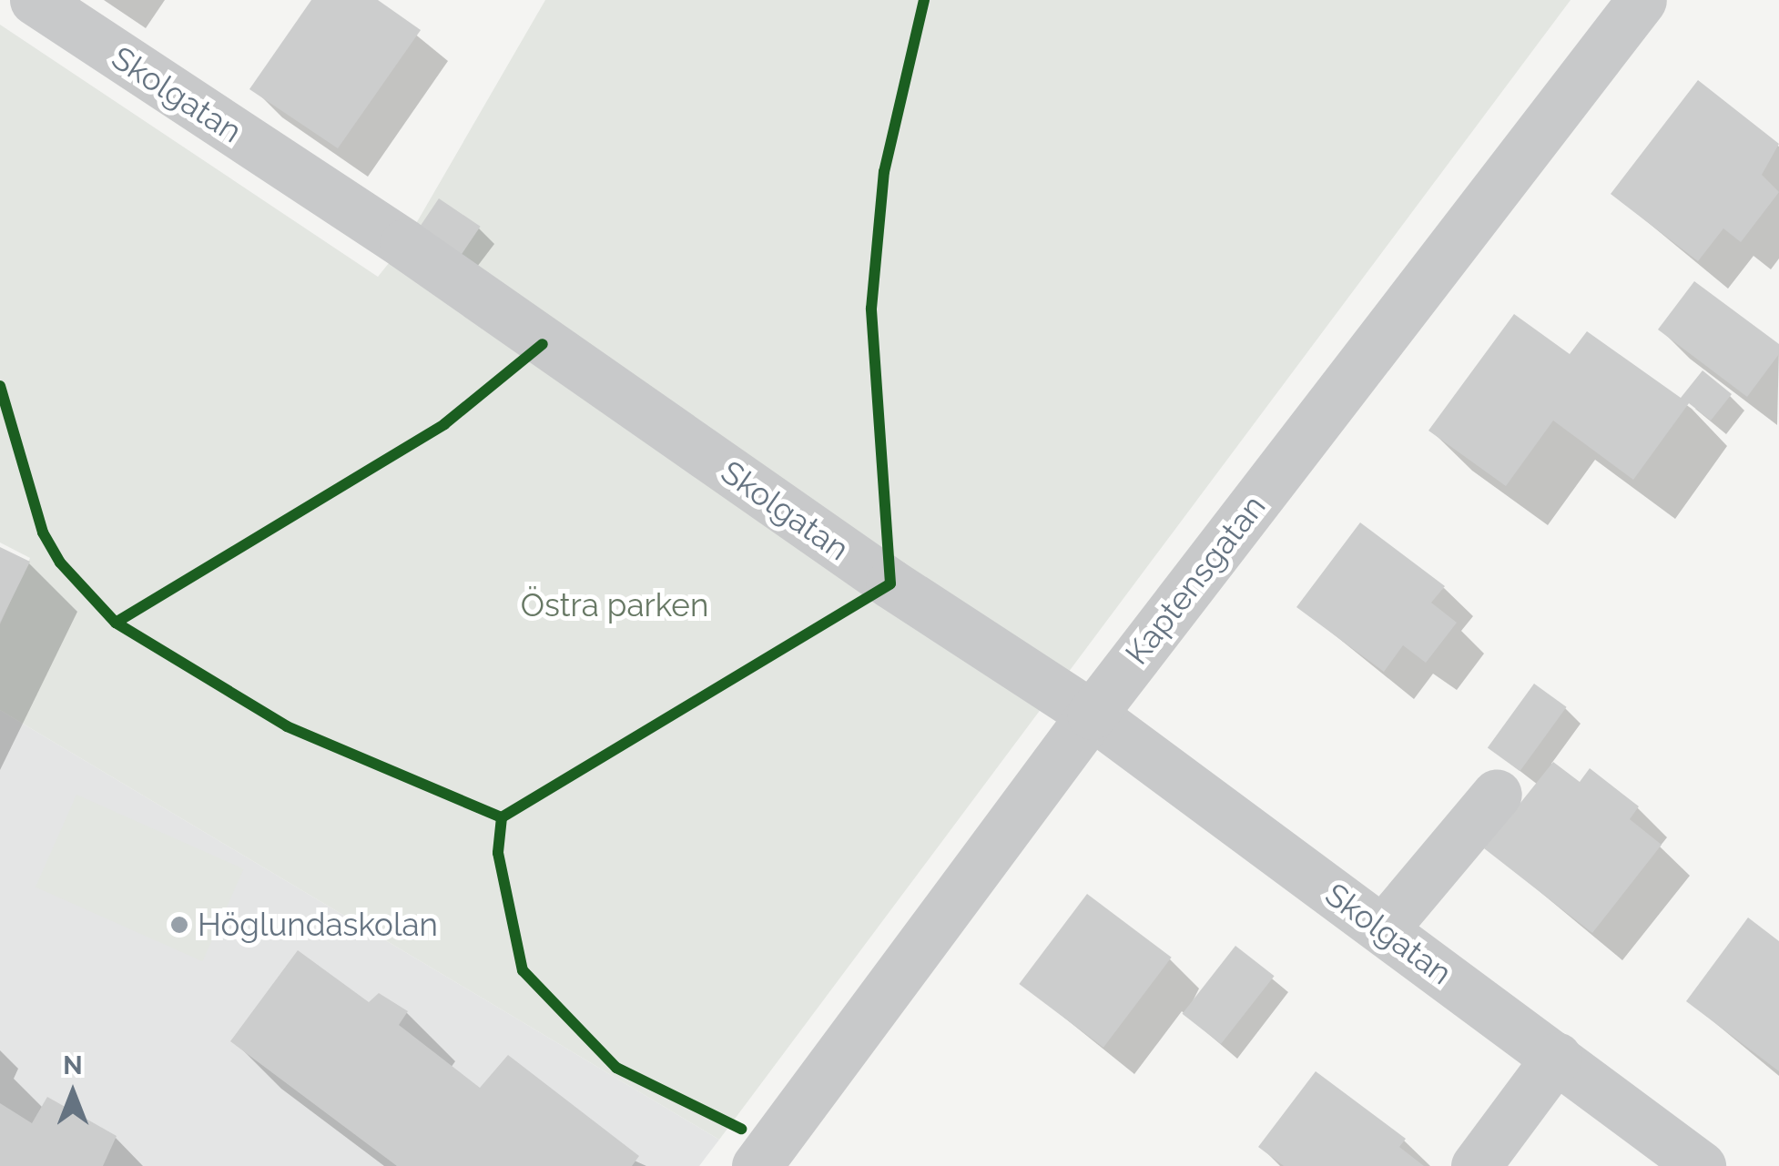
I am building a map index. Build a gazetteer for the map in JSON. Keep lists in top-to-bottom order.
{
  "streets": {
    "street": ["Skolgatan", "Kaptensgatan"]
  },
  "crossings": [
    ["Skolgatan", "Kaptensgatan"]
  ],
  "parks": ["Östra parken"],
  "places": ["Höglundaskolan"],
  "north": "top"
}
